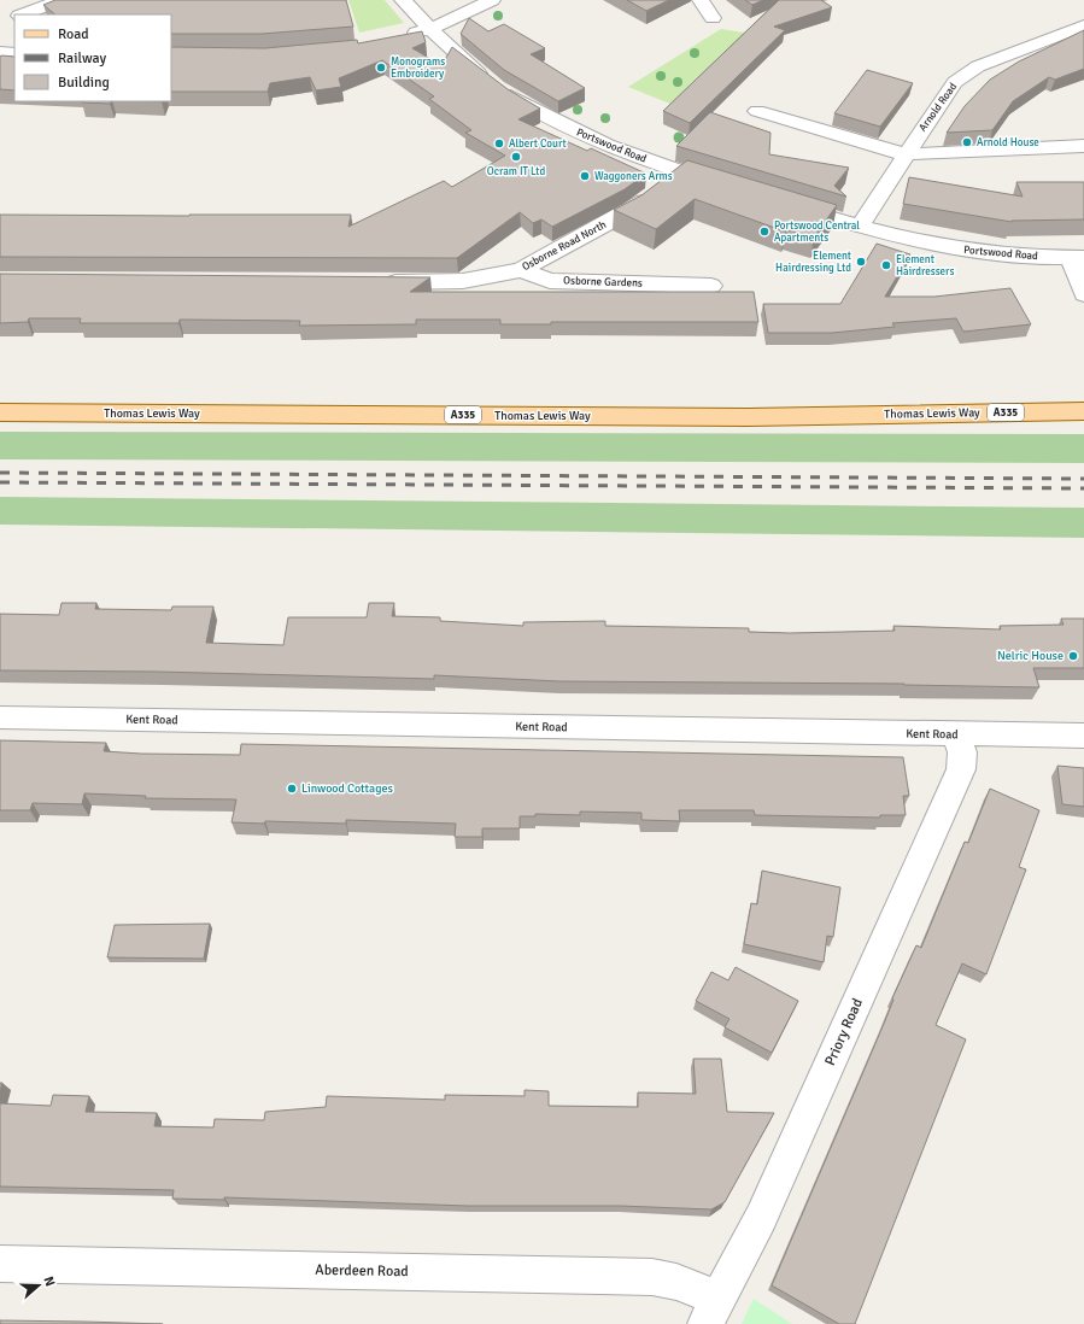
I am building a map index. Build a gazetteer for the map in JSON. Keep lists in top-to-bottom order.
{
  "streets": {
    "main road": ["A335", "Thomas Lewis Way"],
    "street": [
      "Arnold Road",
      "Portswood Road",
      "Osborne Road North",
      "Osborne Gardens",
      "Kent Road",
      "Priory Road",
      "Aberdeen Road"
    ]
  },
  "crossings": [
    ["Arnold Road", "Portswood Road"],
    ["Portswood Road", "Osborne Road North"],
    ["Osborne Road North", "Osborne Gardens"],
    ["Kent Road", "Priory Road"],
    ["Priory Road", "Aberdeen Road"]
  ],
  "places": [
    "Monograms Embroidery",
    "Arnold House",
    "Albert Court",
    "Ocram IT Ltd",
    "Waggoners Arms",
    "Portswood Central Apartments",
    "Element Hairdressing Ltd",
    "Element Hairdressers",
    "Nelric House",
    "Linwood Cottages"
  ],
  "legend": ["Road", "Railway", "Building"],
  "north": "right"
}
